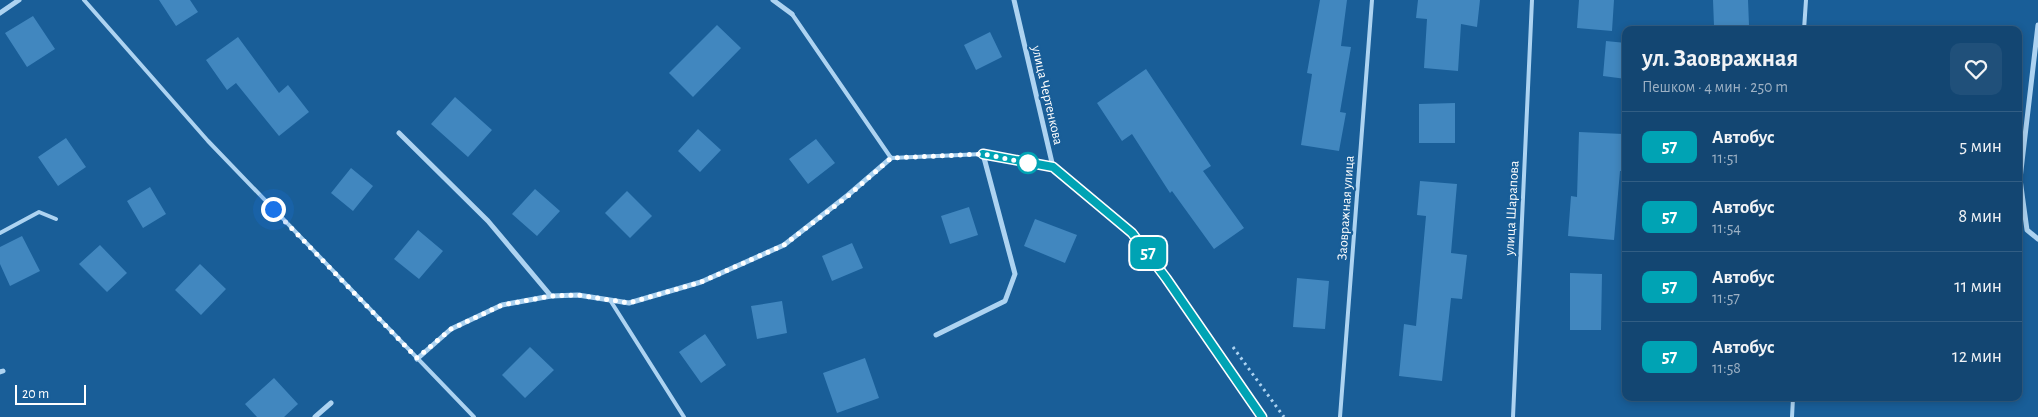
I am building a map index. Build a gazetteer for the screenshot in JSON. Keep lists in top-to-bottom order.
{
  "streets": {
    "street": ["улица Чертенкова"],
    "lane": ["Заовражная улица", "улица Шарапова"]
  },
  "lines": ["bus line 57"],
  "scale_bar": "20 m",
  "page": {
    "on_map": "57",
    "heading": ["ул. Заовражная", "Пешком · 4 мин · 250 m"],
    "list": [
      {
        "mark": "57",
        "name": "Автобус",
        "note": "11:51",
        "value": "5 мин"
      },
      {
        "mark": "57",
        "name": "Автобус",
        "note": "11:54",
        "value": "8 мин"
      },
      {
        "mark": "57",
        "name": "Автобус",
        "note": "11:57",
        "value": "11 мин"
      },
      {
        "mark": "57",
        "name": "Автобус",
        "note": "11:58",
        "value": "12 мин"
      }
    ],
    "scale": "20 m"
  }
}
